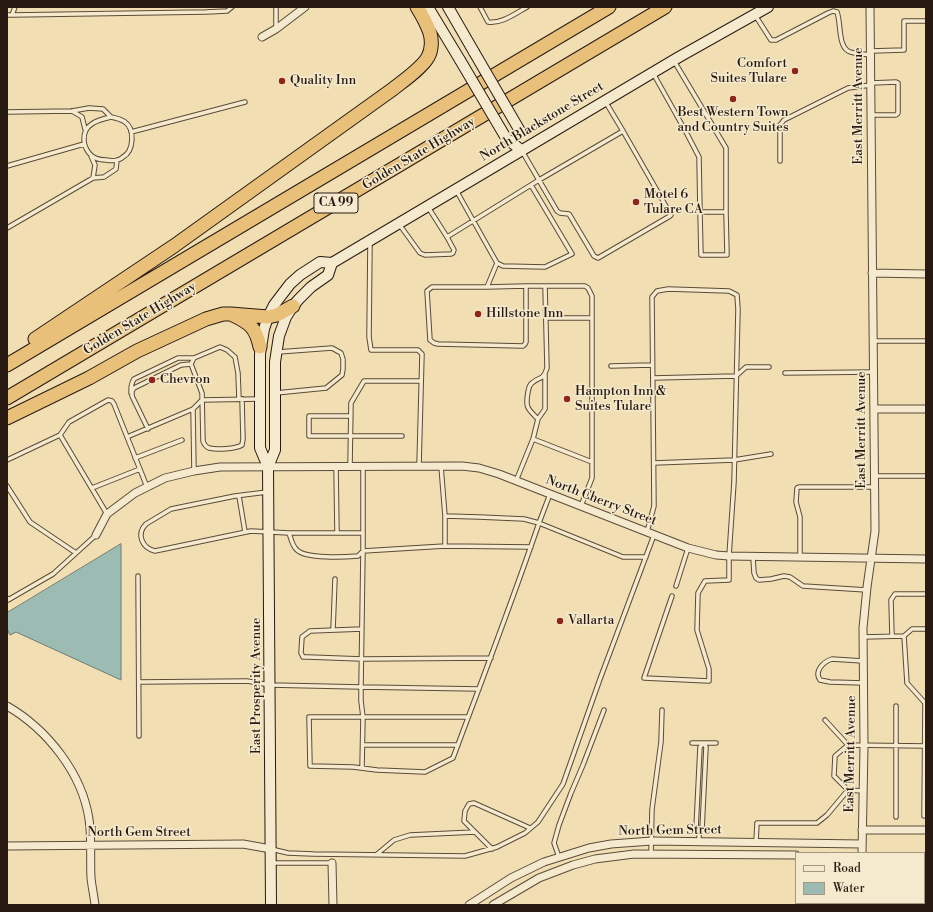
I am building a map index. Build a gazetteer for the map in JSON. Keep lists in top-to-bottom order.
{
  "streets": {
    "highway": ["Golden State Highway", "CA 99"],
    "main road": ["North Blackstone Street", "East Prosperity Avenue"],
    "street": ["East Merritt Avenue", "North Cherry Street", "North Gem Street"]
  },
  "crossings": [
    ["East Merritt Avenue", "North Cherry Street"],
    ["East Merritt Avenue", "North Gem Street"],
    ["North Blackstone Street", "East Prosperity Avenue"],
    ["North Cherry Street", "East Prosperity Avenue"],
    ["East Prosperity Avenue", "North Gem Street"]
  ],
  "places": [
    "Comfort Suites Tulare",
    "Quality Inn",
    "Best Western Town and Country Suites",
    "Motel 6 Tulare CA",
    "Hillstone Inn",
    "Chevron",
    "Hampton Inn & Suites Tulare",
    "Vallarta"
  ],
  "legend": ["Road", "Water"]
}
